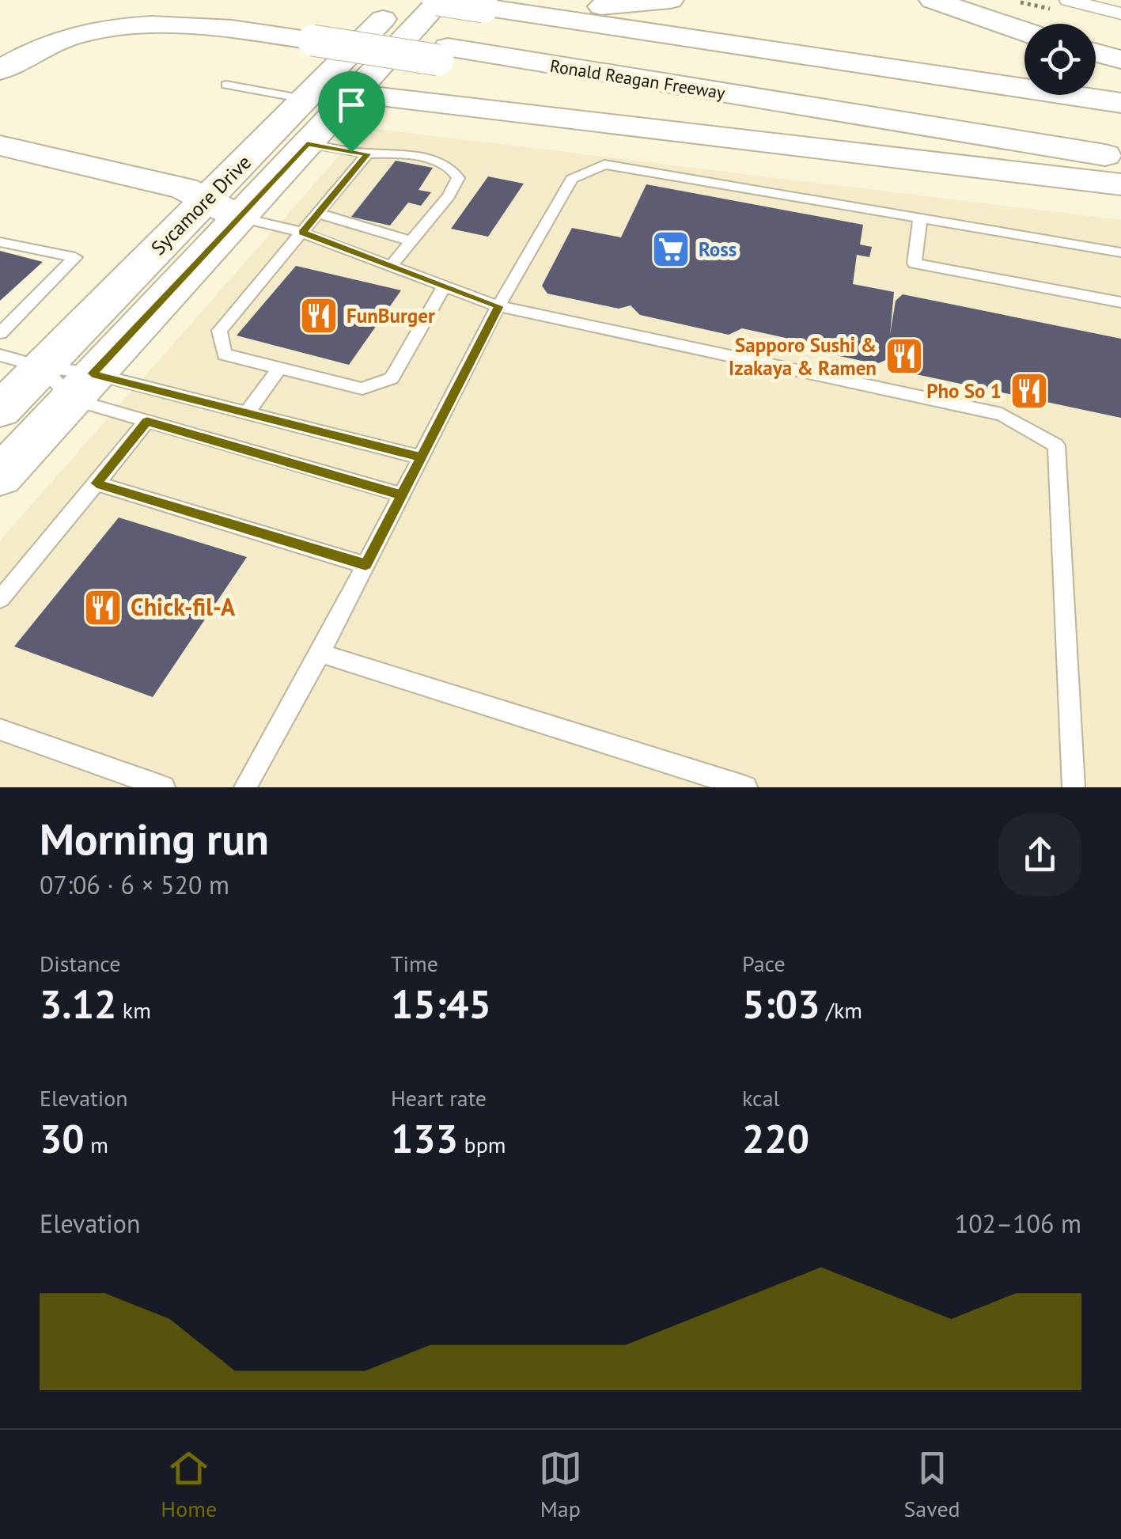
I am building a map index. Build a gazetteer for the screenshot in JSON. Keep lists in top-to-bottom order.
{
  "streets": {
    "main road": ["Ronald Reagan Freeway", "Sycamore Drive"]
  },
  "places": {
    "supermarket": ["Ross"],
    "restaurant": [
      "FunBurger",
      "Sapporo Sushi & Izakaya & Ramen",
      "Pho So 1",
      "Chick-fil-A"
    ]
  },
  "page": {
    "heading": ["Morning run", "07:06 · 6 × 520 m"],
    "stats": [
      ["Distance", "3.12 km"],
      ["Time", "15:45"],
      ["Pace", "5:03 /km"],
      ["Elevation", "30 m"],
      ["Heart rate", "133 bpm"],
      ["kcal", "220"]
    ],
    "chart": ["Elevation", "102–106 m"],
    "tabs": ["Home", "Map", "Saved"]
  }
}
